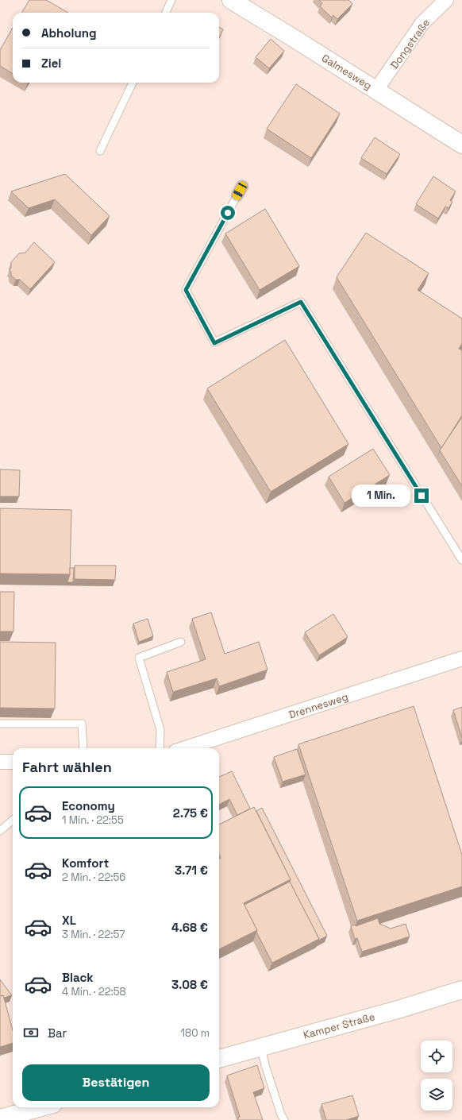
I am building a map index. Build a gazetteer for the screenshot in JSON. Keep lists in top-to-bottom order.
{
  "streets": {
    "main road": ["Galmesweg", "Kamper Straße"],
    "street": ["Dongstraße", "Drennesweg"]
  },
  "crossings": [
    ["Dongstraße", "Galmesweg"]
  ],
  "page": {
    "banner": ["Abholung", "Ziel"],
    "bubble": "1 Min.",
    "heading": "Fahrt wählen",
    "list": [
      {
        "name": "Economy",
        "note": "1 Min. · 22:55",
        "value": "2.75 €"
      },
      {
        "name": "Komfort",
        "note": "2 Min. · 22:56",
        "value": "3.71 €"
      },
      {
        "name": "XL",
        "note": "3 Min. · 22:57",
        "value": "4.68 €"
      },
      {
        "name": "Black",
        "note": "4 Min. · 22:58",
        "value": "3.08 €"
      }
    ],
    "pay": ["Bar", "180 m"],
    "buttons": "Bestätigen"
  }
}
